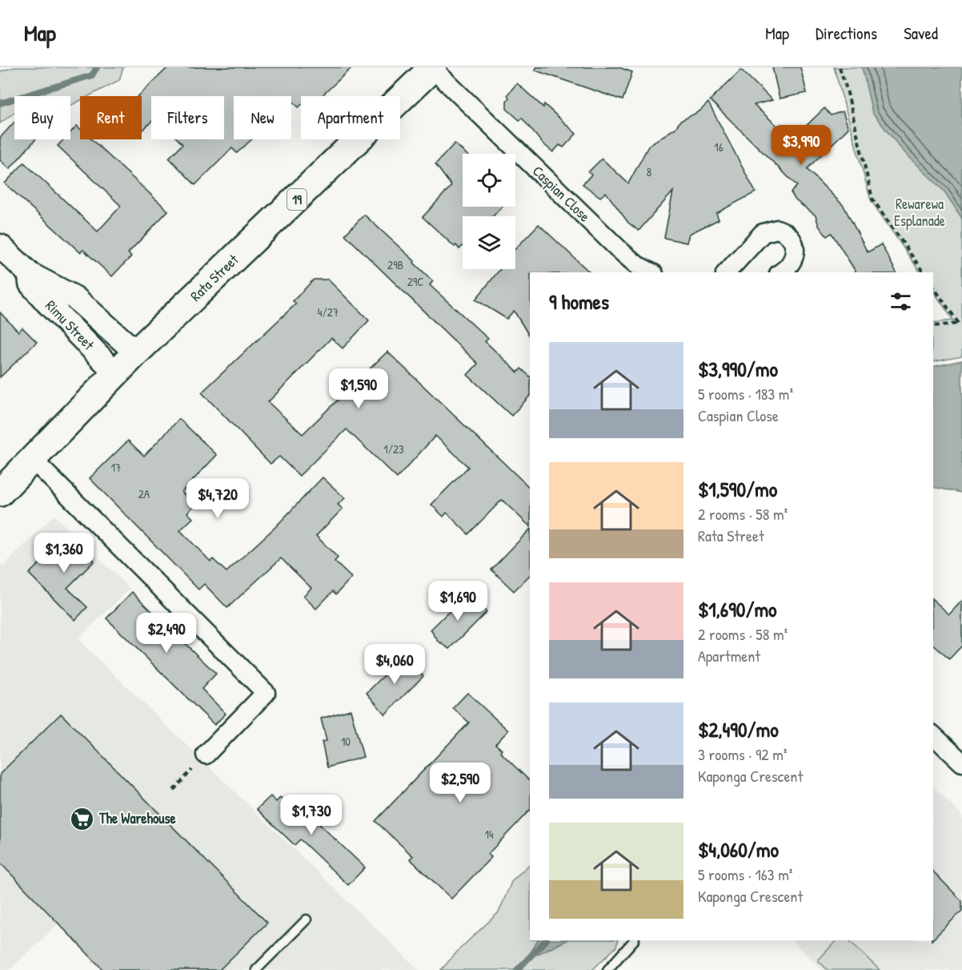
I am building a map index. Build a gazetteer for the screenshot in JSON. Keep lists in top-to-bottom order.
{
  "streets": {
    "main road": ["19", "Rata Street"],
    "street": ["Caspian Close", "Rimu Street"]
  },
  "crossings": [
    ["Caspian Close", "Rata Street"],
    ["Rata Street", "Rimu Street"]
  ],
  "parks": ["Rewarewa Esplanade"],
  "places": {
    "supermarket": ["The Warehouse"]
  },
  "house_numbers": [
    "16",
    "8",
    "29B",
    "29C",
    "4/27",
    "1/23",
    "17",
    "2A",
    "10",
    "14"
  ],
  "page": {
    "header": "Map",
    "nav": ["Map", "Directions", "Saved"],
    "chip": [
      "Buy",
      "Rent",
      "Filters",
      "New",
      "Apartment"
    ],
    "price": [
      "$3,990",
      "$1,590",
      "$4,720",
      "$1,360",
      "$1,690",
      "$2,490",
      "$4,060",
      "$2,590",
      "$1,730"
    ],
    "heading": "9 homes",
    "list": [
      {
        "name": "$3,990/mo",
        "note": "5 rooms · 183 m² · Caspian Close"
      },
      {
        "name": "$1,590/mo",
        "note": "2 rooms · 58 m² · Rata Street"
      },
      {
        "name": "$1,690/mo",
        "note": "2 rooms · 58 m² · Apartment"
      },
      {
        "name": "$2,490/mo",
        "note": "3 rooms · 92 m² · Kaponga Crescent"
      },
      {
        "name": "$4,060/mo",
        "note": "5 rooms · 163 m² · Kaponga Crescent"
      }
    ]
  }
}
